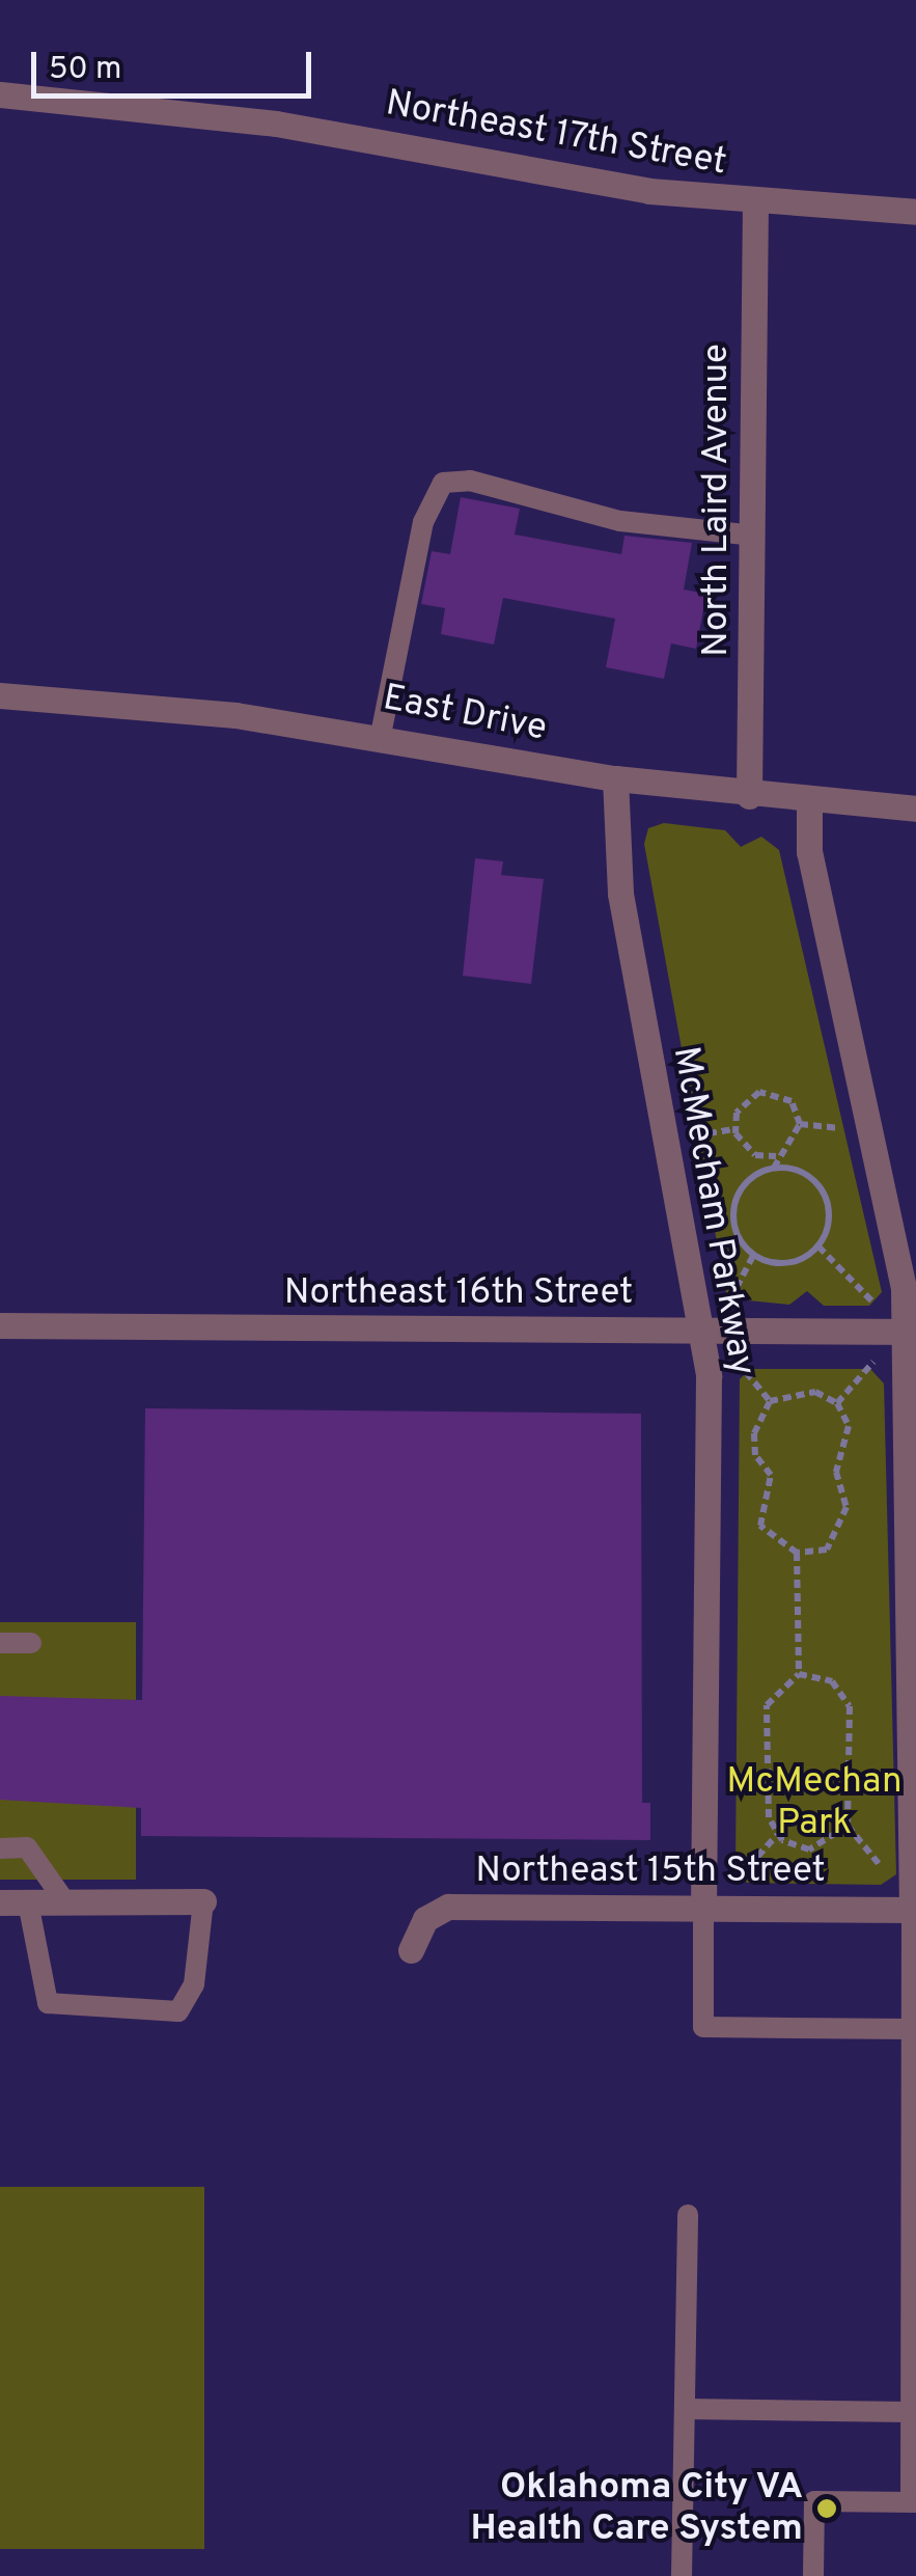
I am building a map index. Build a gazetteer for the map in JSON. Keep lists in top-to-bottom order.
{
  "streets": {
    "street": [
      "Northeast 17th Street",
      "North Laird Avenue",
      "East Drive",
      "McMecham Parkway",
      "Northeast 16th Street",
      "Northeast 15th Street"
    ]
  },
  "crossings": [
    ["Northeast 17th Street", "North Laird Avenue"],
    ["North Laird Avenue", "East Drive"],
    ["East Drive", "McMecham Parkway"],
    ["McMecham Parkway", "Northeast 16th Street"],
    ["McMecham Parkway", "Northeast 15th Street"]
  ],
  "parks": ["McMechan Park"],
  "places": ["Oklahoma City VA Health Care System"],
  "scale_bar": "50 m"
}
